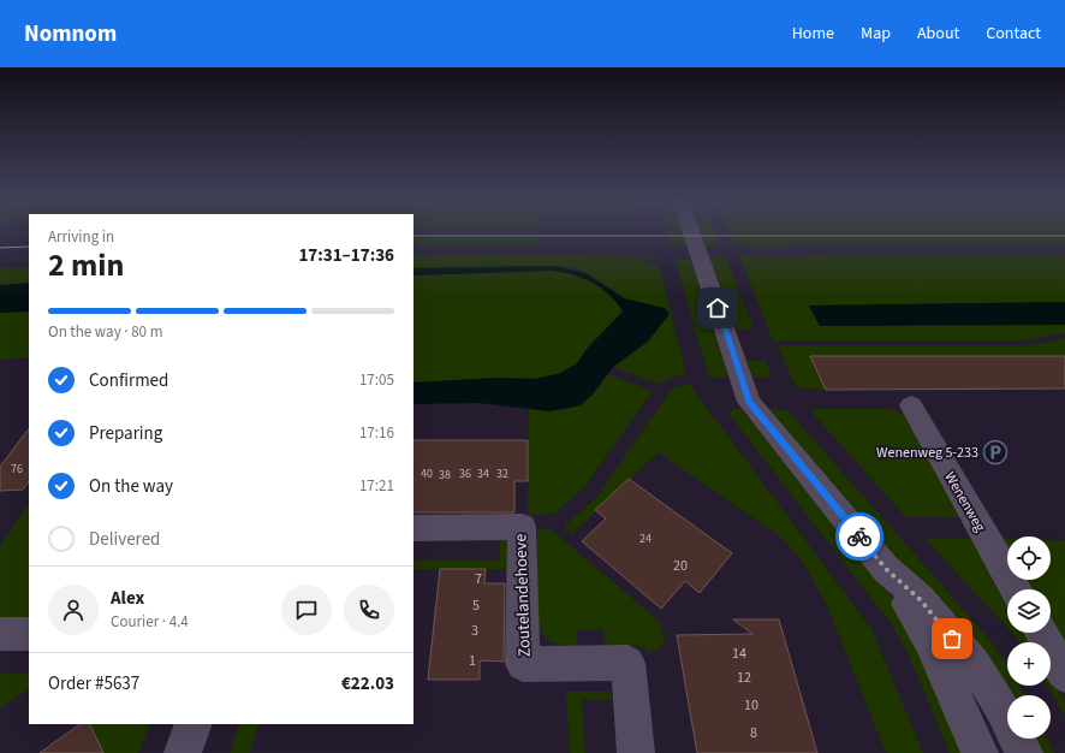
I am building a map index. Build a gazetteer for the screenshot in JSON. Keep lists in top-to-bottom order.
{
  "streets": {
    "street": ["Wenenweg", "Zoutelandehoeve"]
  },
  "places": {
    "parking": ["Wenenweg 5-233"]
  },
  "house_numbers": [
    "76",
    "40",
    "36",
    "34",
    "32",
    "38",
    "24",
    "20",
    "7",
    "5",
    "3",
    "14",
    "1",
    "12",
    "10",
    "8"
  ],
  "page": {
    "header": "Nomnom",
    "nav": [
      "Home",
      "Map",
      "About",
      "Contact"
    ],
    "heading": ["2 min", "Arriving in", "17:31–17:36"],
    "panel": [
      "Alex",
      "Courier · 4.4",
      "Order #5637",
      "€22.03"
    ],
    "bar": "On the way · 80 m",
    "list": [
      ["Confirmed", "17:05"],
      ["Preparing", "17:16"],
      ["On the way", "17:21"],
      "Delivered"
    ],
    "map_buttons": ["+", "−"]
  }
}
